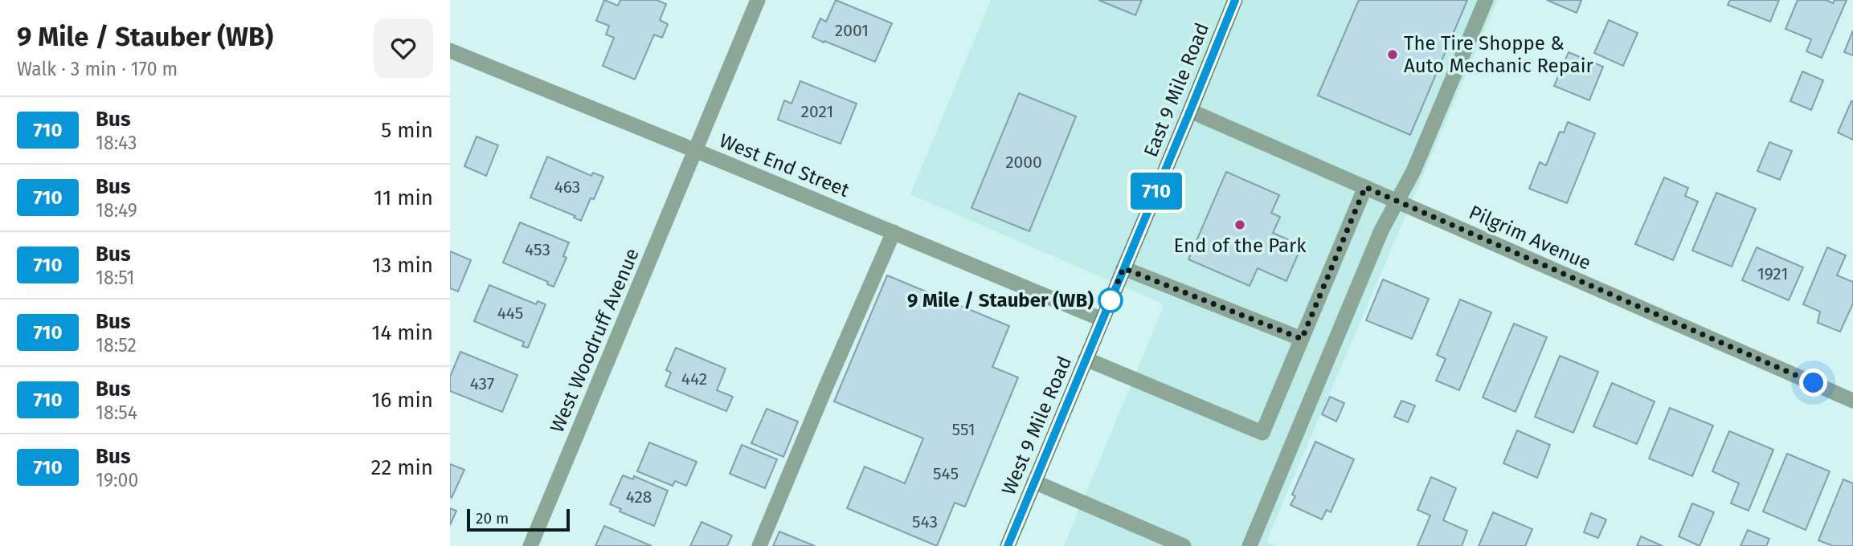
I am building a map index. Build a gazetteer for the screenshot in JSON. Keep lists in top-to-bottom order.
{
  "streets": {
    "main road": ["East 9 Mile Road", "West 9 Mile Road"],
    "street": ["West End Street", "Pilgrim Avenue", "West Woodruff Avenue"]
  },
  "crossings": [
    ["East 9 Mile Road", "West End Street"],
    ["East 9 Mile Road", "Pilgrim Avenue"],
    ["East 9 Mile Road", "West 9 Mile Road"],
    ["West End Street", "West Woodruff Avenue"],
    ["West End Street", "West 9 Mile Road"]
  ],
  "places": ["The Tire Shoppe & Auto Mechanic Repair", "End of the Park", "9 Mile / Stauber (WB)"],
  "lines": ["bus line 710"],
  "house_numbers": [
    "2001",
    "2021",
    "2000",
    "463",
    "453",
    "1921",
    "445",
    "442",
    "437",
    "551",
    "545",
    "428",
    "543"
  ],
  "scale_bar": "20 m",
  "page": {
    "heading": ["9 Mile / Stauber (WB)", "Walk · 3 min · 170 m"],
    "on_map": "710",
    "list": [
      {
        "mark": "710",
        "name": "Bus",
        "note": "18:43",
        "value": "5 min"
      },
      {
        "mark": "710",
        "name": "Bus",
        "note": "18:49",
        "value": "11 min"
      },
      {
        "mark": "710",
        "name": "Bus",
        "note": "18:51",
        "value": "13 min"
      },
      {
        "mark": "710",
        "name": "Bus",
        "note": "18:52",
        "value": "14 min"
      },
      {
        "mark": "710",
        "name": "Bus",
        "note": "18:54",
        "value": "16 min"
      },
      {
        "mark": "710",
        "name": "Bus",
        "note": "19:00",
        "value": "22 min"
      }
    ],
    "scale": "20 m"
  }
}
